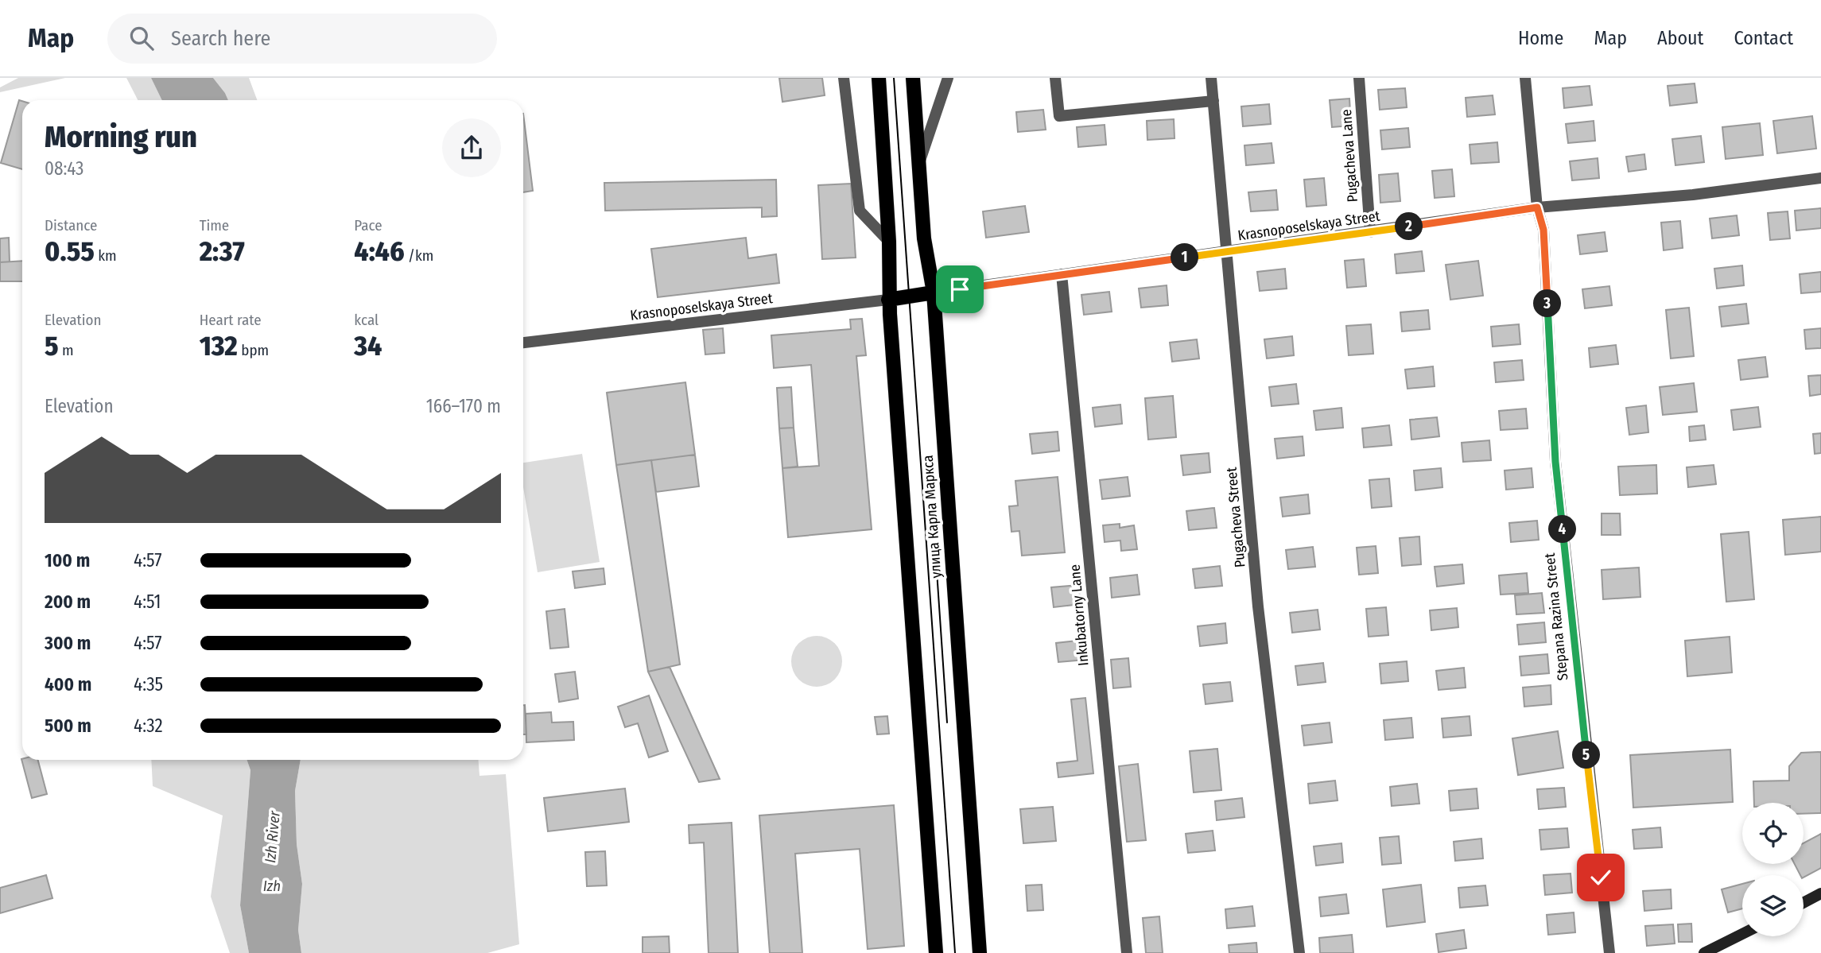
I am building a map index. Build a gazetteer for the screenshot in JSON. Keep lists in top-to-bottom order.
{
  "streets": {
    "main road": ["улица Карла Маркса"],
    "street": [
      "Pugacheva Lane",
      "Krasnoposelskaya Street",
      "Pugacheva Street",
      "Inkubatorny Lane",
      "Stepana Razina Street"
    ]
  },
  "crossings": [
    ["Pugacheva Lane", "Krasnoposelskaya Street"],
    ["Krasnoposelskaya Street", "улица Карла Маркса"],
    ["Krasnoposelskaya Street", "Pugacheva Street"],
    ["Krasnoposelskaya Street", "Inkubatorny Lane"],
    ["Krasnoposelskaya Street", "Stepana Razina Street"]
  ],
  "water": ["Izh River", "Izh"],
  "page": {
    "header": "Map",
    "search": "Search here",
    "nav": [
      "Home",
      "Map",
      "About",
      "Contact"
    ],
    "heading": ["Morning run", "08:43"],
    "stats": [
      ["Distance", "0.55 km"],
      ["Time", "2:37"],
      ["Pace", "4:46 /km"],
      ["Elevation", "5 m"],
      ["Heart rate", "132 bpm"],
      ["kcal", "34"]
    ],
    "pins": [
      "2",
      "1",
      "3",
      "4",
      "5"
    ],
    "chart": ["Elevation", "166–170 m"],
    "list": [
      {
        "name": "100 m",
        "note": "4:57"
      },
      {
        "name": "200 m",
        "note": "4:51"
      },
      {
        "name": "300 m",
        "note": "4:57"
      },
      {
        "name": "400 m",
        "note": "4:35"
      },
      {
        "name": "500 m",
        "note": "4:32"
      }
    ]
  }
}
